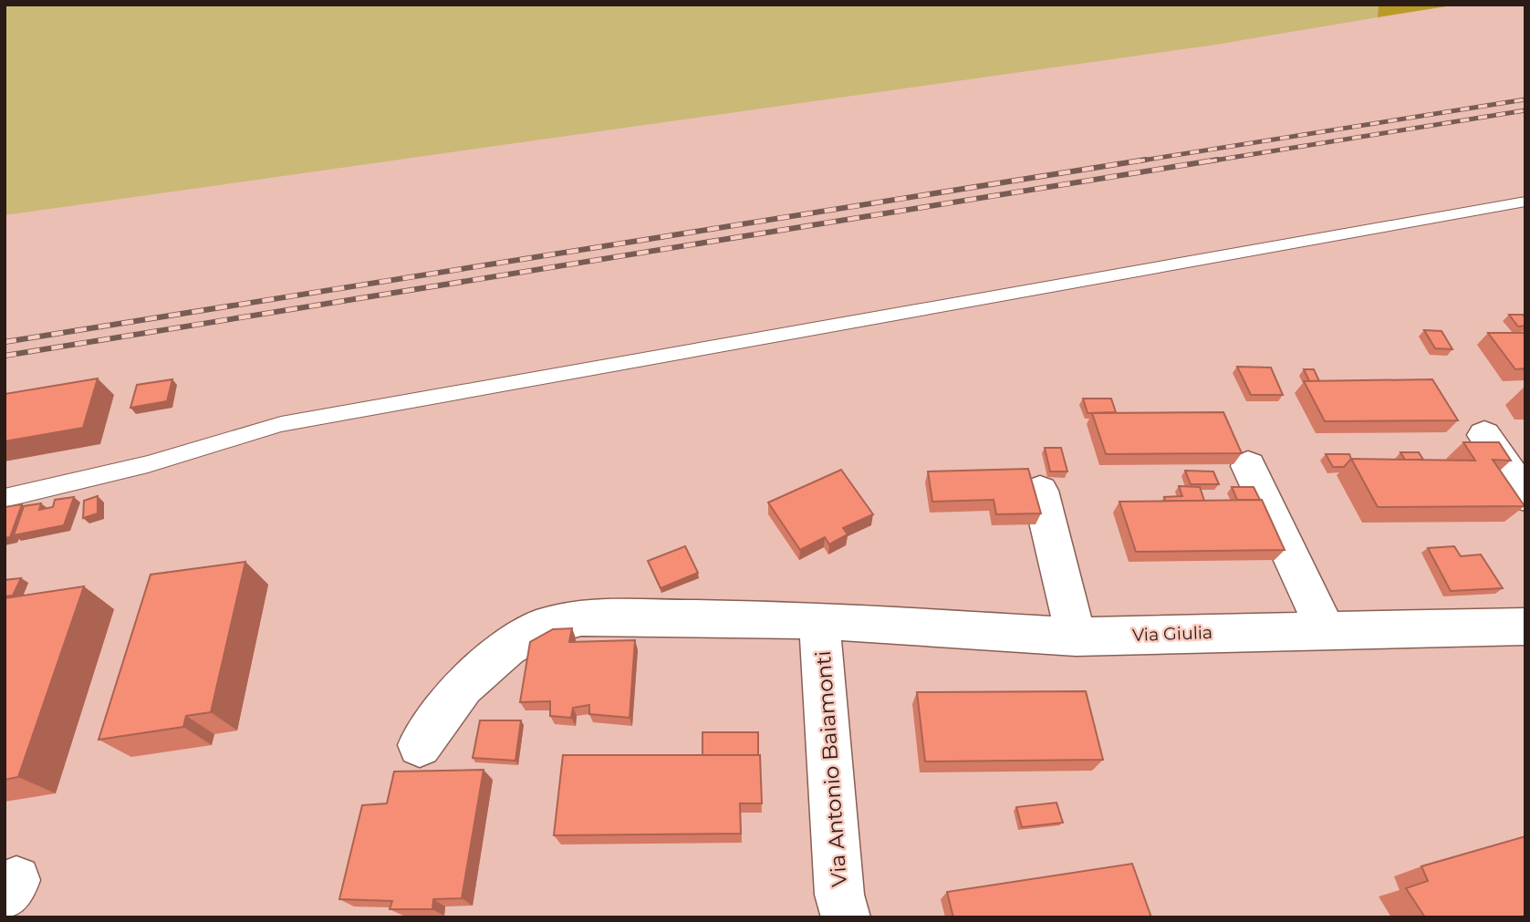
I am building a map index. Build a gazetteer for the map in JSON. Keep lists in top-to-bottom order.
{
  "streets": {
    "street": ["Via Giulia", "Via Antonio Baiamonti"]
  },
  "crossings": [
    ["Via Giulia", "Via Antonio Baiamonti"]
  ]
}
